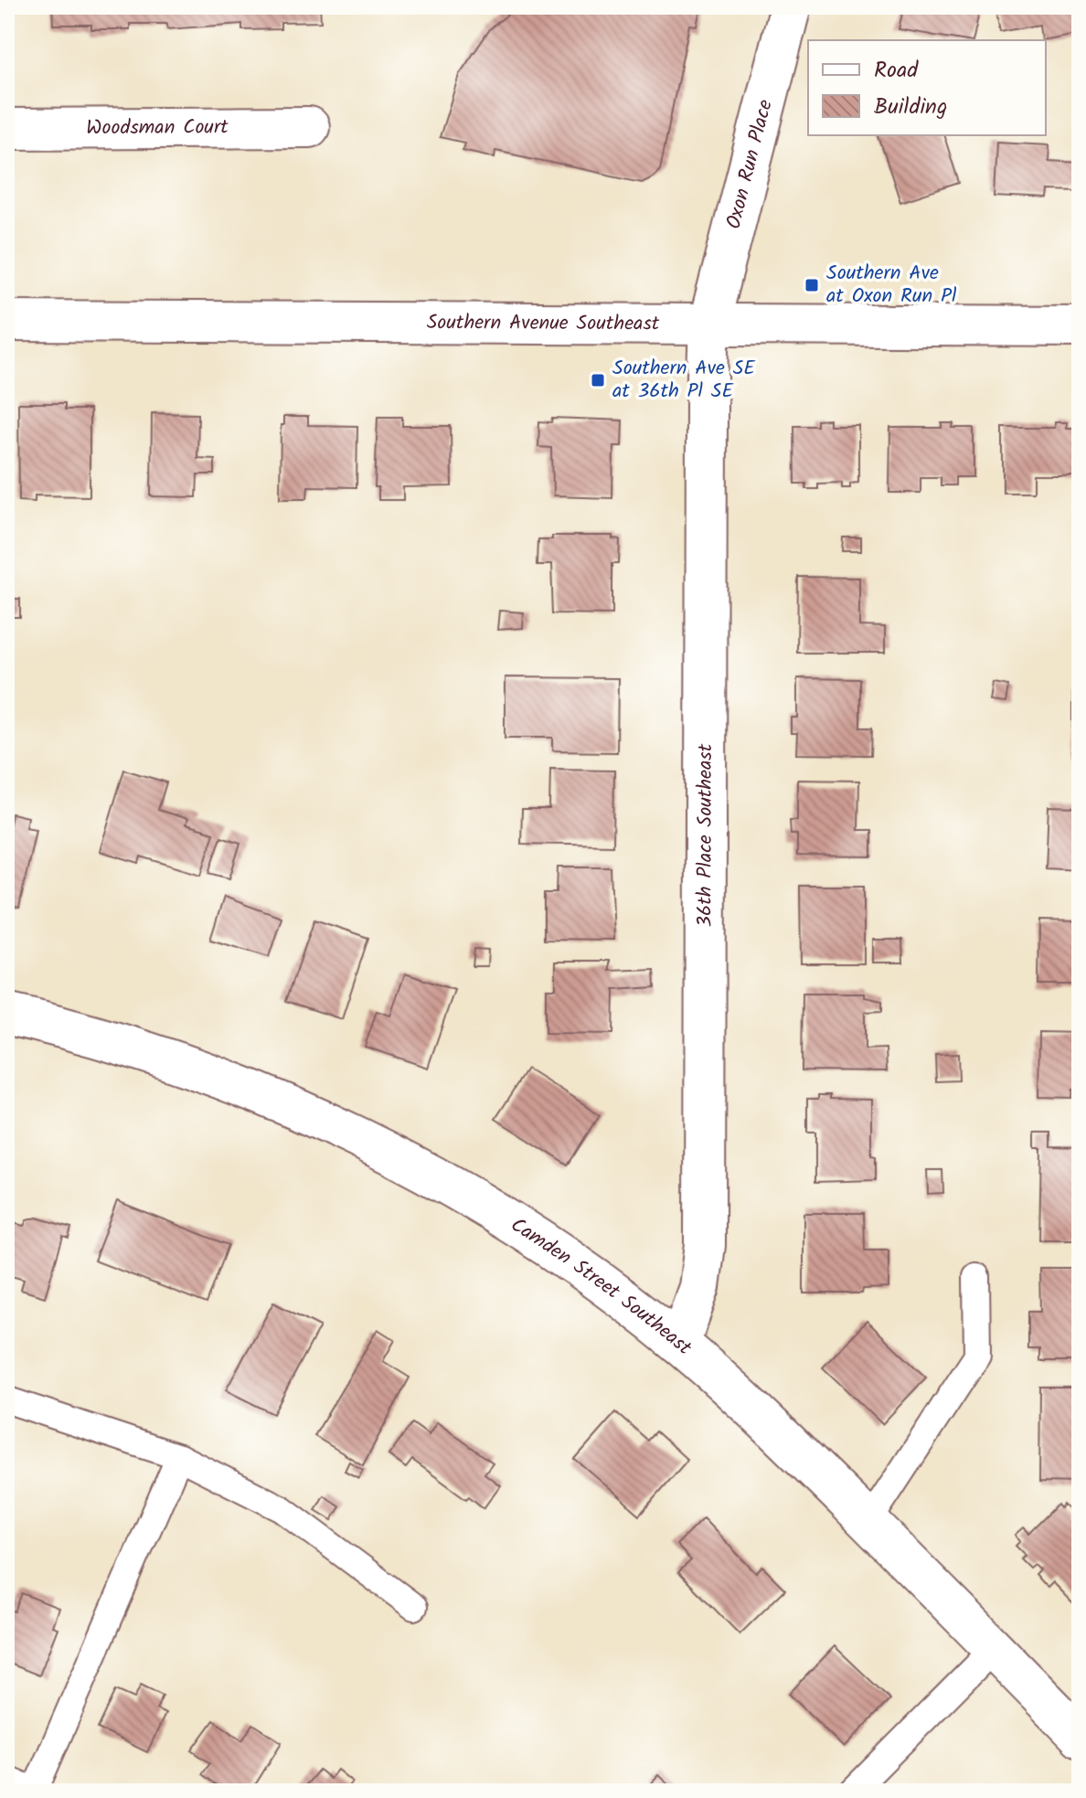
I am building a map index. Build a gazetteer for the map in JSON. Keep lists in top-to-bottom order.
{
  "streets": {
    "street": [
      "Woodsman Court",
      "Oxon Run Place",
      "Southern Avenue Southeast",
      "36th Place Southeast",
      "Camden Street Southeast"
    ]
  },
  "crossings": [
    ["Oxon Run Place", "Southern Avenue Southeast"],
    ["Oxon Run Place", "36th Place Southeast"],
    ["Southern Avenue Southeast", "36th Place Southeast"],
    ["36th Place Southeast", "Camden Street Southeast"]
  ],
  "places": {
    "transit": ["Southern Ave at Oxon Run Pl", "Southern Ave SE at 36th Pl SE"]
  },
  "legend": ["Road", "Building"]
}
